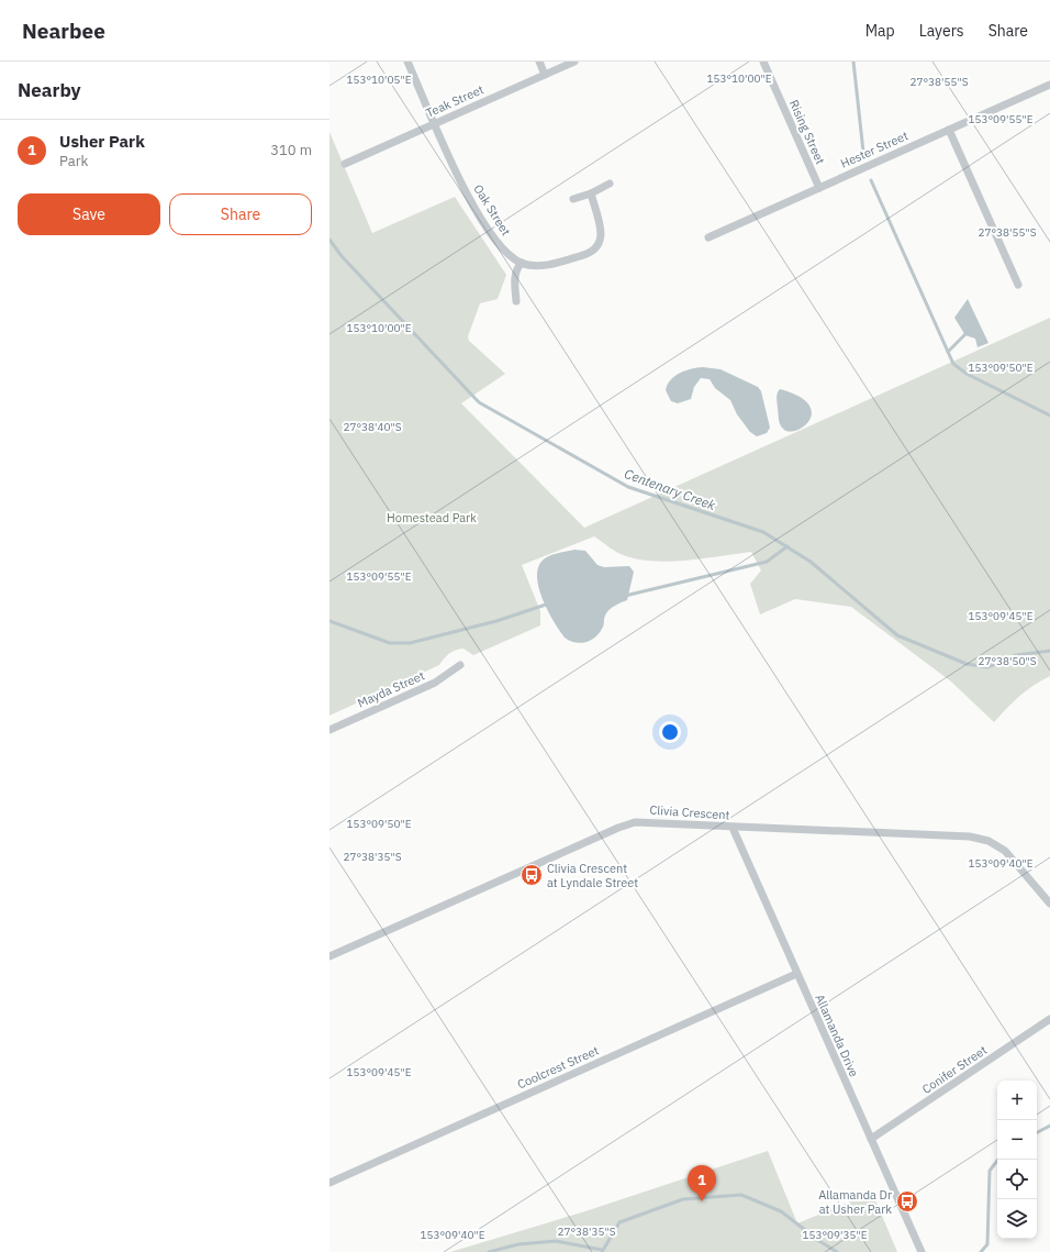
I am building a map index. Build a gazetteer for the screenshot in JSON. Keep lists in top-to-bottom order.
{
  "streets": {
    "street": [
      "Teak Street",
      "Rising Street",
      "Hester Street",
      "Oak Street",
      "Mayda Street",
      "Clivia Crescent",
      "Allamanda Drive",
      "Coolcrest Street",
      "Conifer Street"
    ]
  },
  "crossings": [
    ["Teak Street", "Oak Street"],
    ["Rising Street", "Hester Street"],
    ["Clivia Crescent", "Allamanda Drive"],
    ["Allamanda Drive", "Coolcrest Street"],
    ["Allamanda Drive", "Conifer Street"]
  ],
  "water": ["Centenary Creek"],
  "parks": ["Homestead Park"],
  "places": {
    "bus stop": ["Clivia Crescent at Lyndale Street", "Allamanda Dr at Usher Park"]
  },
  "page": {
    "header": "Nearbee",
    "nav": ["Map", "Layers", "Share"],
    "heading": "Nearby",
    "list": [
      {
        "mark": "1",
        "name": "Usher Park",
        "note": "Park",
        "value": "310 m"
      }
    ],
    "buttons": ["Save", "Share"],
    "map_buttons": ["+", "−"],
    "pins": "1"
  },
  "coordinates": [
    "153°10'00\"E",
    "153°10'05\"E",
    "27°38'55\"S",
    "153°09'55\"E",
    "153°09'50\"E",
    "27°38'40\"S",
    "153°09'45\"E",
    "27°38'50\"S",
    "27°38'35\"S",
    "153°09'40\"E",
    "153°09'35\"E"
  ]
}
